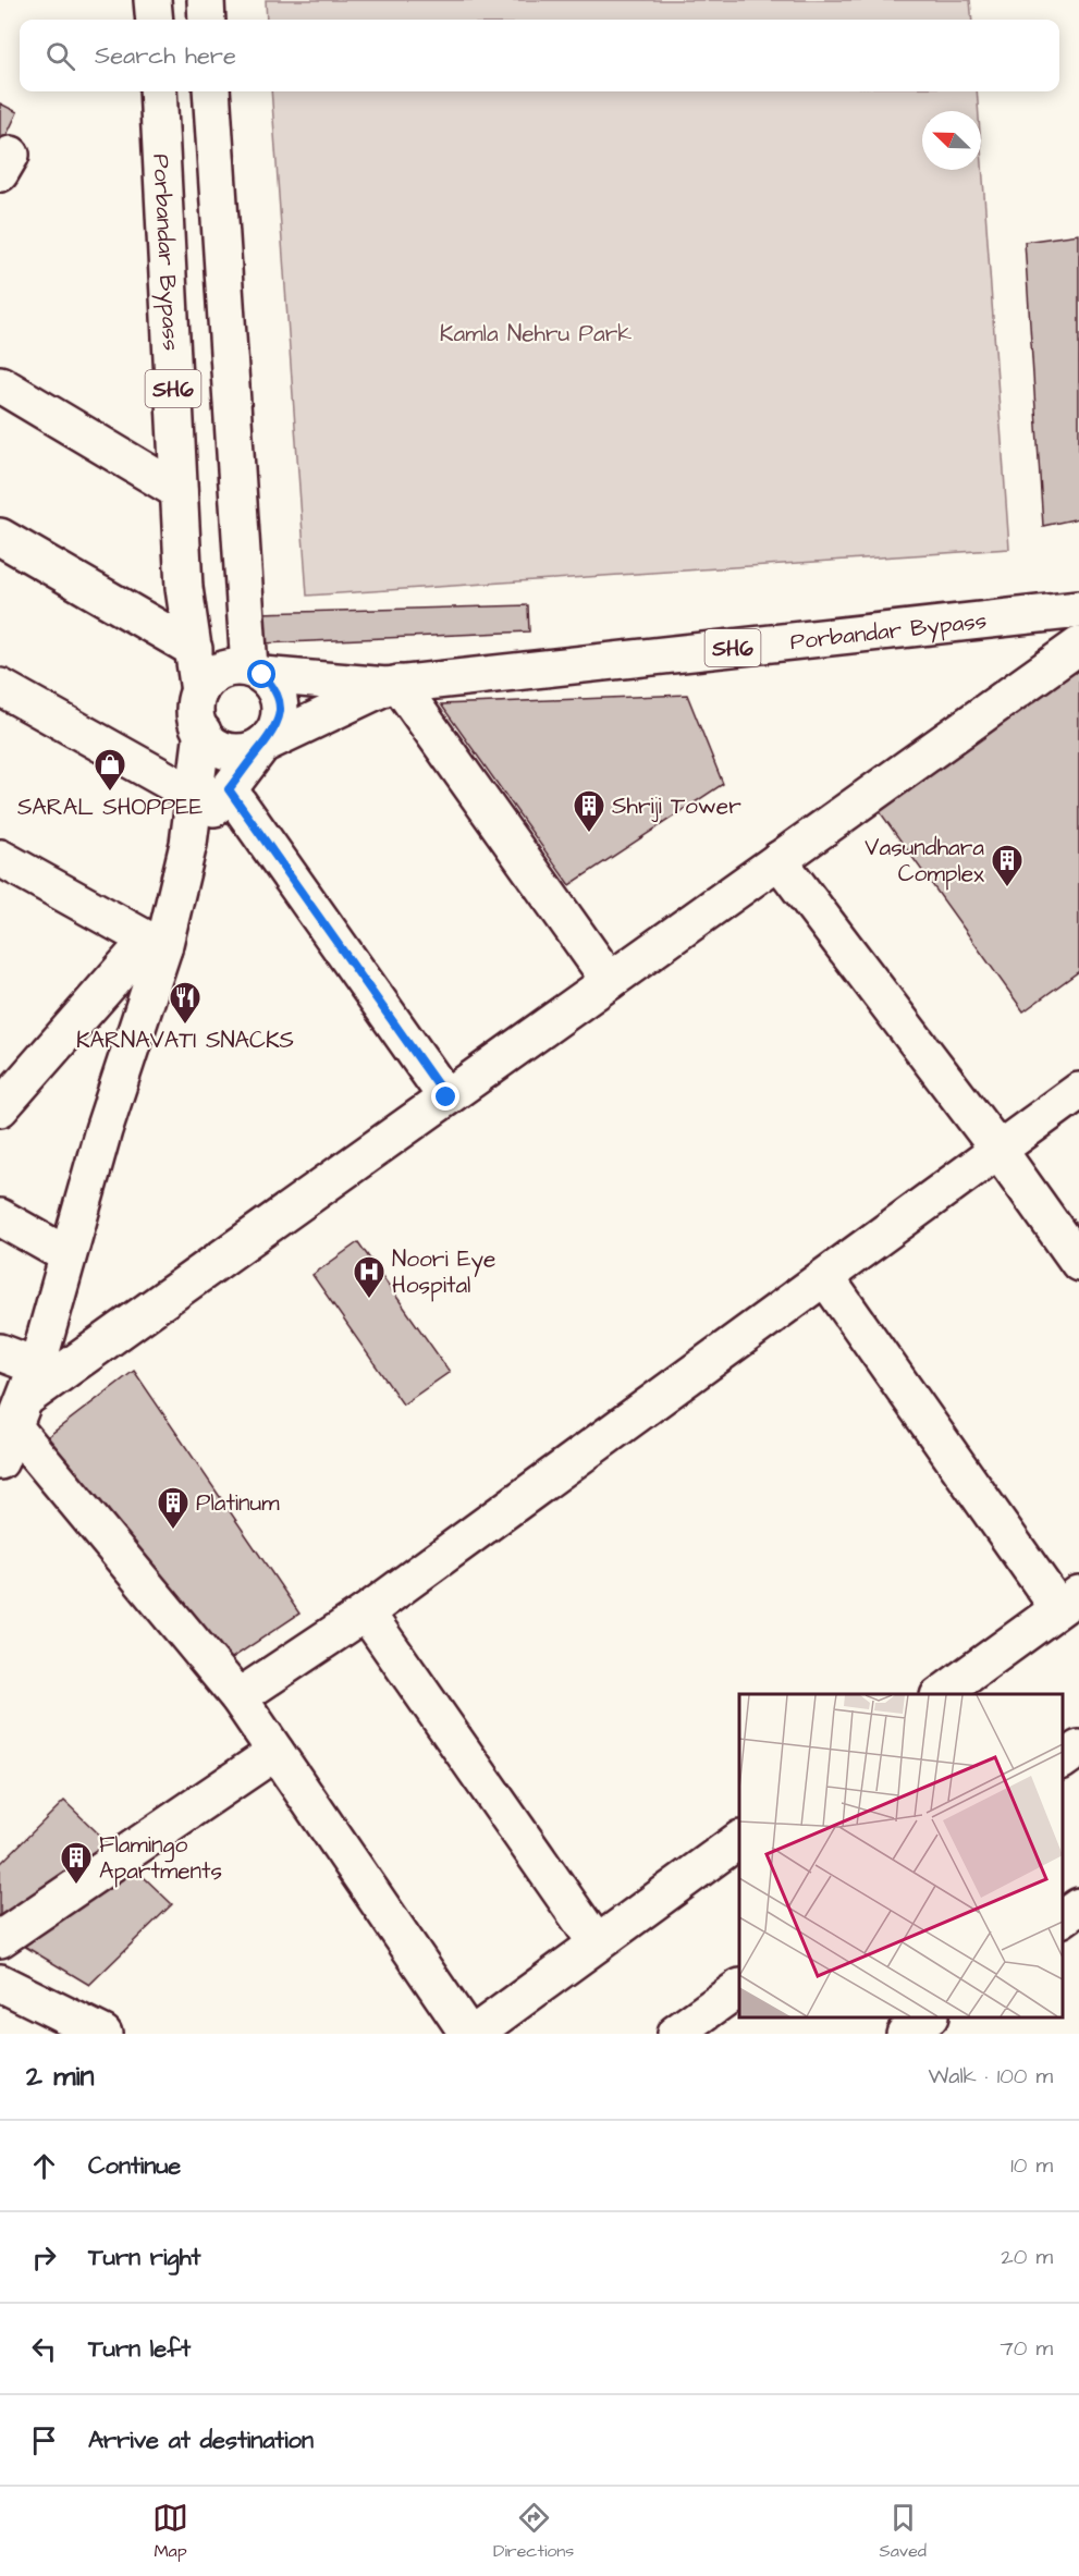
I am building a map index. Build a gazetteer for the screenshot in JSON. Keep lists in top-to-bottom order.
{
  "streets": {
    "street": ["Porbandar Bypass", "SH6"]
  },
  "crossings": [
    ["Porbandar Bypass", "SH6"]
  ],
  "parks": ["Kamla Nehru Park"],
  "places": {
    "shop": ["SARAL SHOPPEE"],
    "building": [
      "Shriji Tower",
      "Vasundhara Complex",
      "Platinum",
      "Flamingo Apartments"
    ],
    "restaurant": ["KARNAVATI SNACKS"],
    "hospital": ["Noori Eye Hospital"]
  },
  "north": "top left",
  "page": {
    "search": "Search here",
    "heading": ["2 min", "Walk · 100 m"],
    "list": [
      ["Continue", "10 m"],
      ["Turn right", "20 m"],
      ["Turn left", "70 m"],
      "Arrive at destination"
    ],
    "nav": ["Map", "Directions", "Saved"]
  }
}
